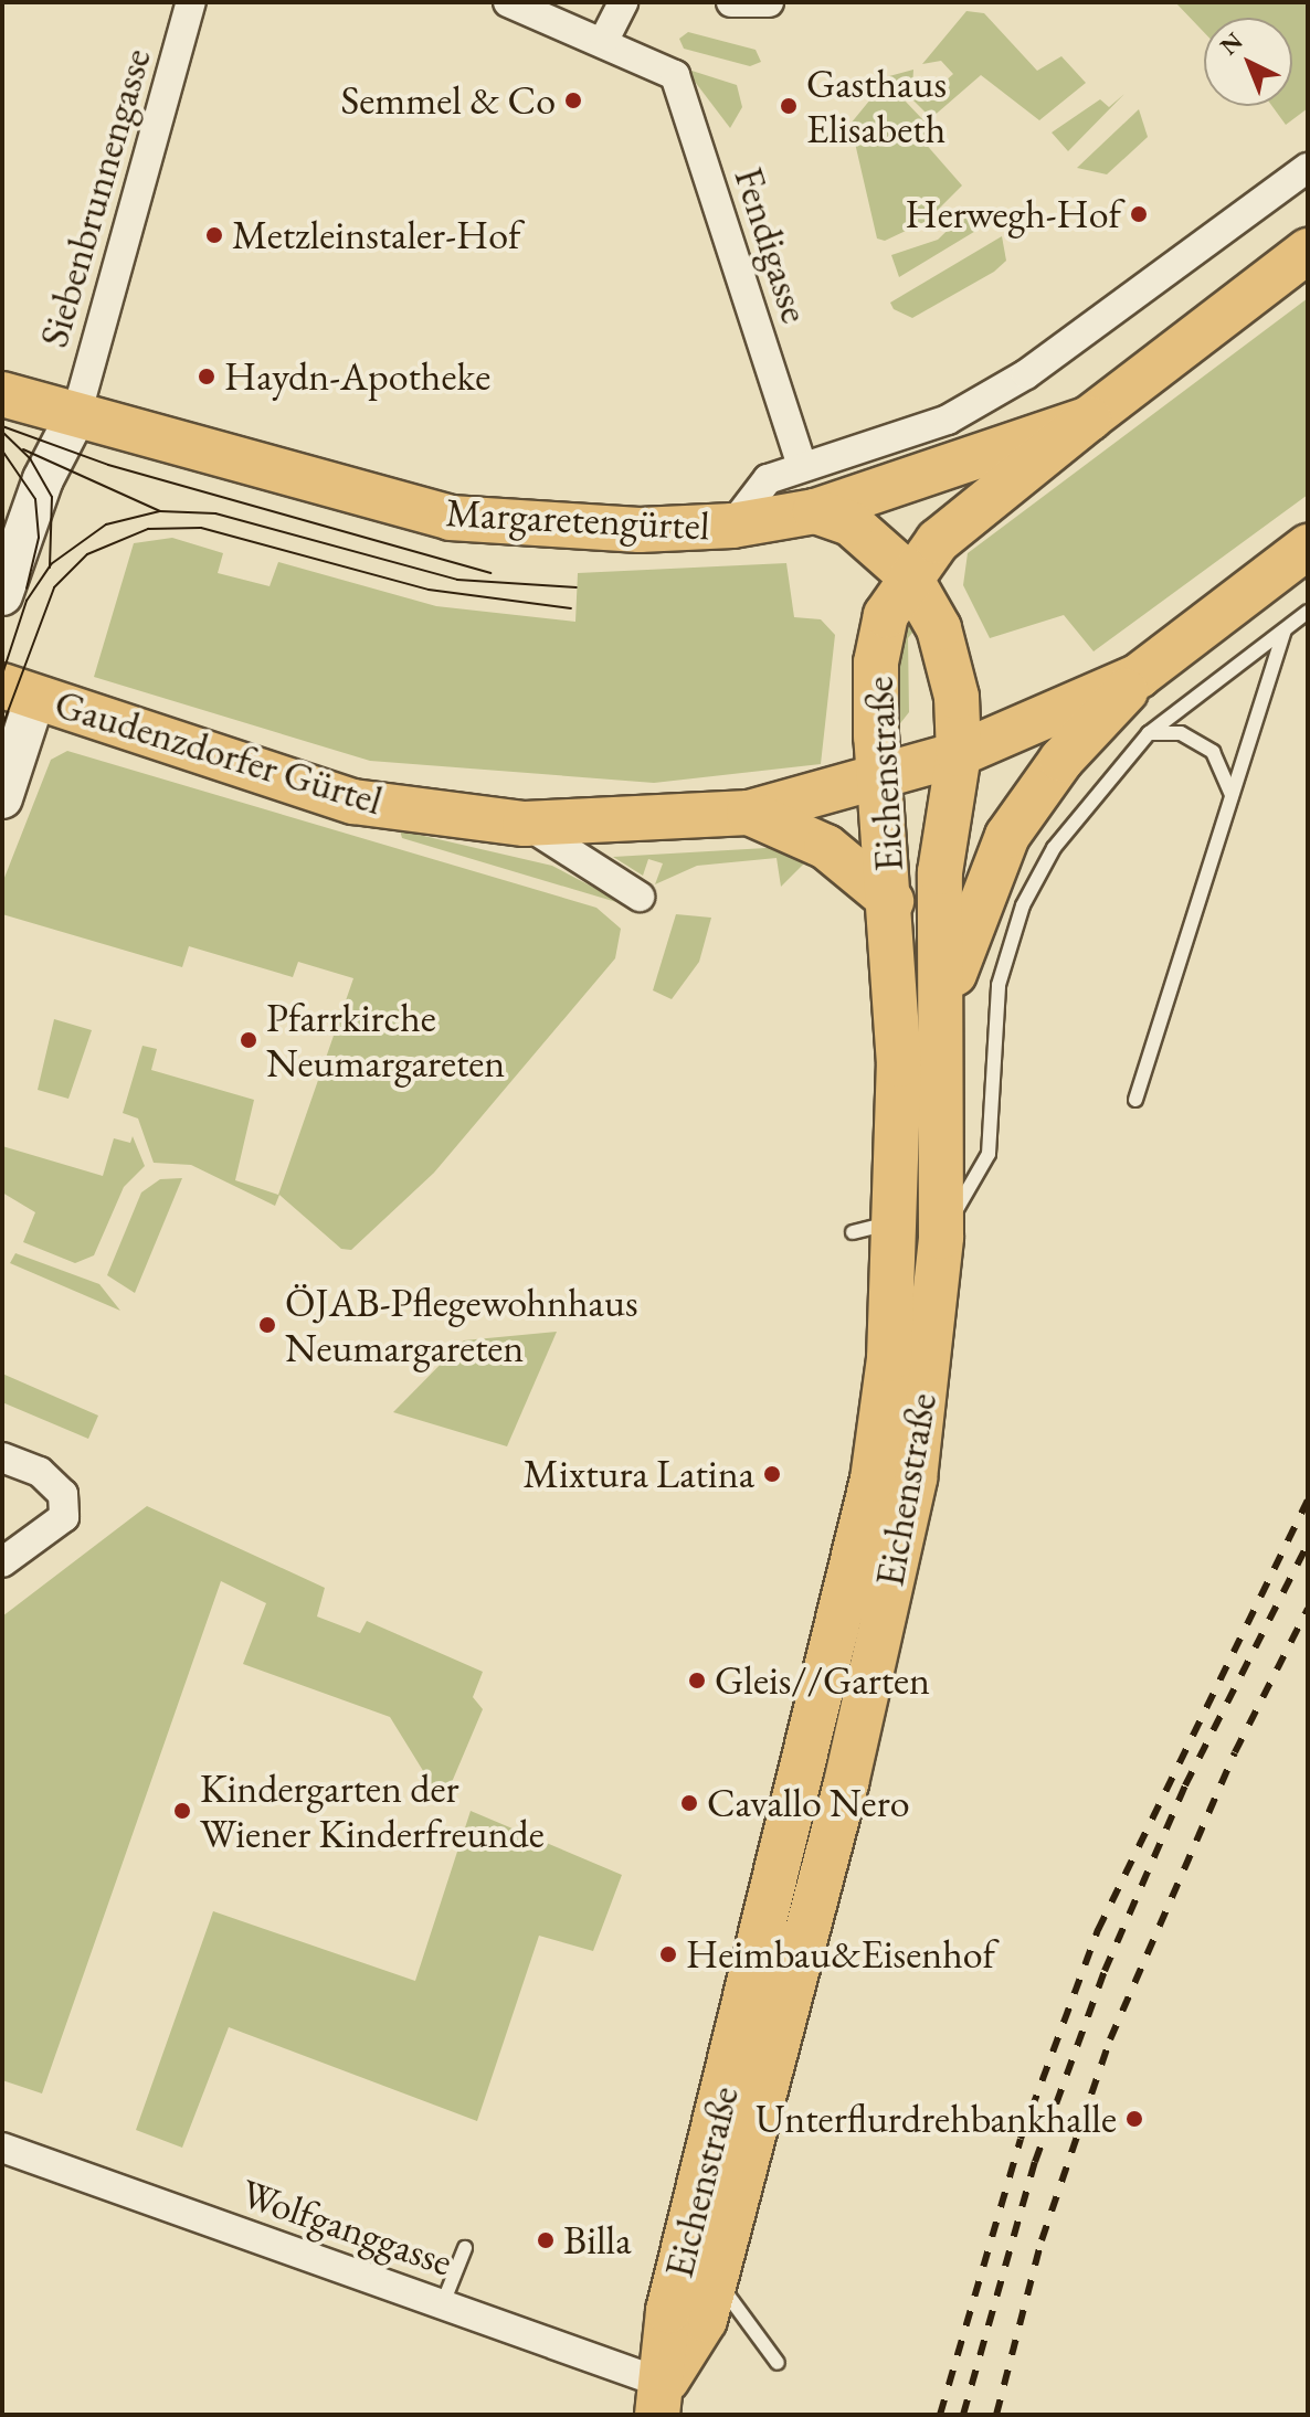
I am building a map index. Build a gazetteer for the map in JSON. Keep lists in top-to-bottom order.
{
  "streets": {
    "main road": ["Margaretengürtel", "Gaudenzdorfer Gürtel", "Eichenstraße"],
    "street": ["Siebenbrunnengasse", "Fendigasse", "Wolfganggasse"]
  },
  "crossings": [
    ["Siebenbrunnengasse", "Margaretengürtel"],
    ["Margaretengürtel", "Eichenstraße"],
    ["Gaudenzdorfer Gürtel", "Eichenstraße"],
    ["Eichenstraße", "Wolfganggasse"]
  ],
  "places": [
    "Semmel & Co",
    "Gasthaus Elisabeth",
    "Herwegh-Hof",
    "Metzleinstaler-Hof",
    "Haydn-Apotheke",
    "Pfarrkirche Neumargareten",
    "ÖJAB-Pflegewohnhaus Neumargareten",
    "Mixtura Latina",
    "Gleis//Garten",
    "Cavallo Nero",
    "Kindergarten der Wiener Kinderfreunde",
    "Heimbau&Eisenhof",
    "Unterflurdrehbankhalle",
    "Billa"
  ],
  "north": "top left"
}
